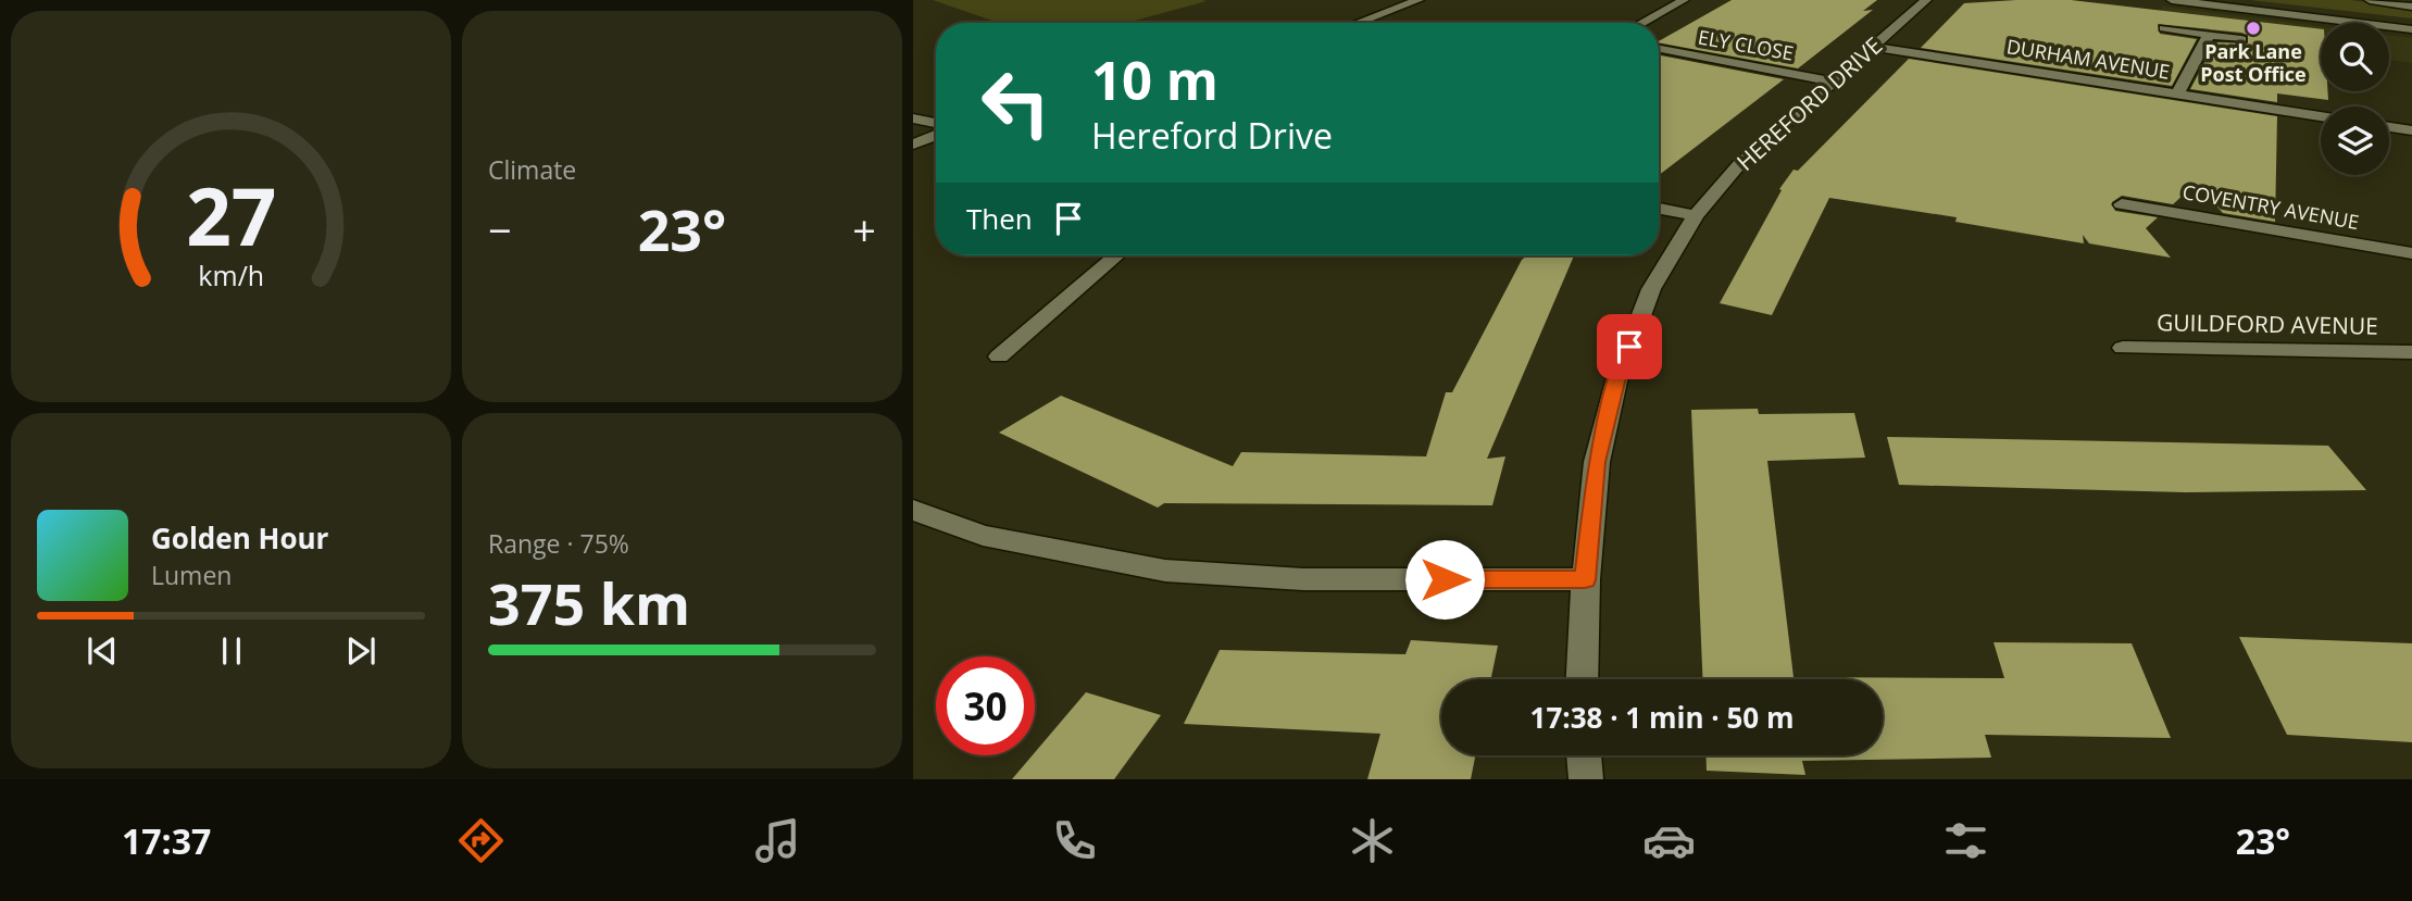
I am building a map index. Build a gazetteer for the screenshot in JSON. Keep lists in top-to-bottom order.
{
  "streets": {
    "street": [
      "ELY CLOSE",
      "DURHAM AVENUE",
      "HEREFORD DRIVE",
      "COVENTRY AVENUE",
      "GUILDFORD AVENUE"
    ]
  },
  "crossings": [
    ["ELY CLOSE", "HEREFORD DRIVE"],
    ["DURHAM AVENUE", "HEREFORD DRIVE"]
  ],
  "places": ["Park Lane Post Office"],
  "page": {
    "tile": [
      "Climate",
      ["Range · 75%", "375 km"]
    ],
    "turn": ["10 m", "Hereford Drive"],
    "then": "Then",
    "heat": ["−", "23°", "+"],
    "song": ["Golden Hour", "Lumen"],
    "limit": "30",
    "trip": "17:38 · 1 min · 50 m",
    "tabs": ["17:37", "23°"],
    "gauge": ["27", "km/h"]
  }
}
